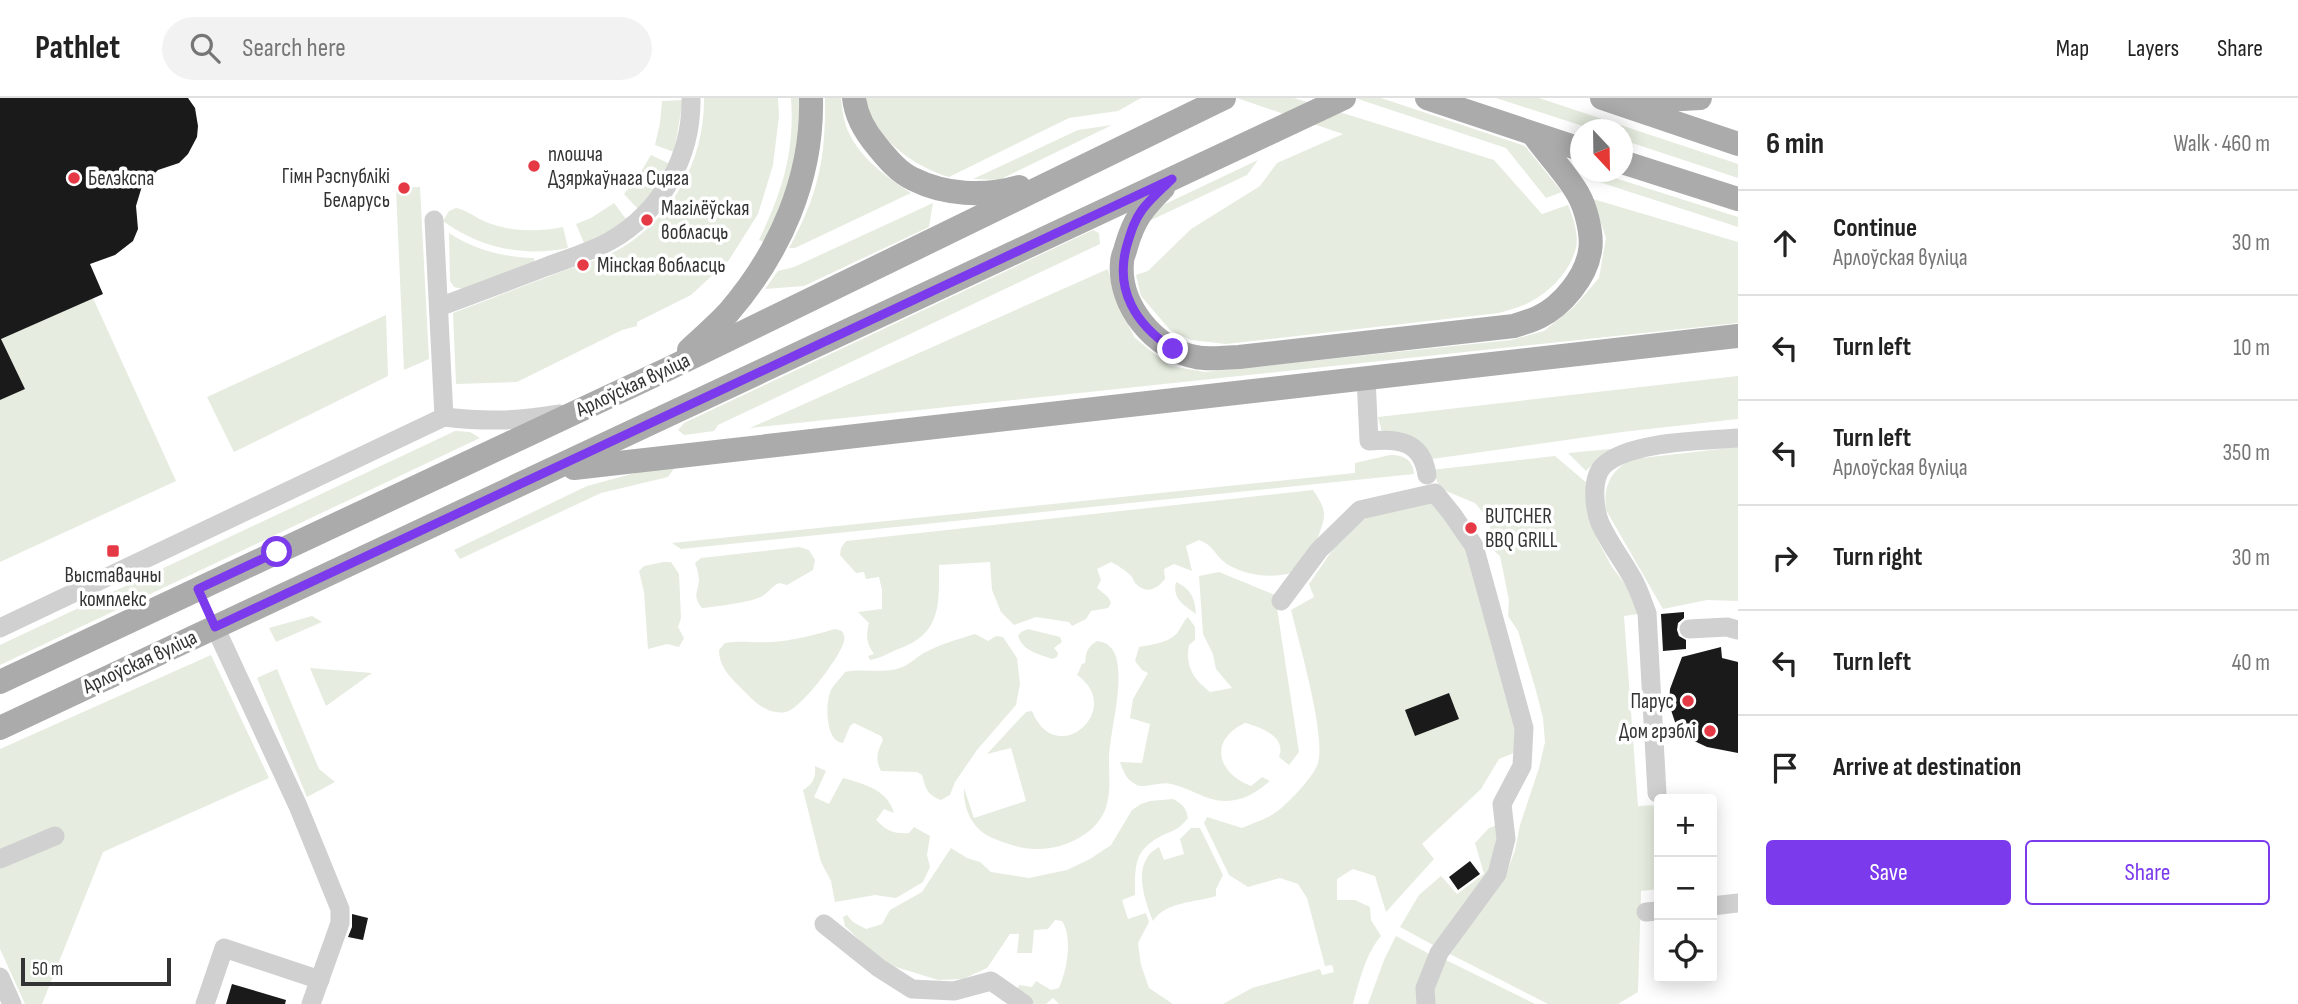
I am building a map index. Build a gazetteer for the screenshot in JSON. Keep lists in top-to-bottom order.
{
  "streets": {
    "main road": ["Арлоўская вуліца"]
  },
  "places": {
    "other": [
      "плошча Дзяржаўнага Сцяга",
      "Белэкспа",
      "Гімн Рэспублікі Беларусь",
      "Магілёўская вобласць",
      "Мінская вобласць",
      "BUTCHER BBQ GRILL",
      "Парус",
      "Дом грэблі"
    ],
    "transit": ["Выставачны комплекс"]
  },
  "scale_bar": "50 m",
  "north": "bottom",
  "page": {
    "header": "Pathlet",
    "search": "Search here",
    "nav": ["Map", "Layers", "Share"],
    "heading": ["6 min", "Walk · 460 m"],
    "list": [
      ["Continue", "Арлоўская вуліца", "30 m"],
      ["Turn left", "10 m"],
      ["Turn left", "Арлоўская вуліца", "350 m"],
      ["Turn right", "30 m"],
      ["Turn left", "40 m"],
      "Arrive at destination"
    ],
    "map_buttons": ["+", "−"],
    "buttons": ["Save", "Share"],
    "scale": "50 m"
  }
}
